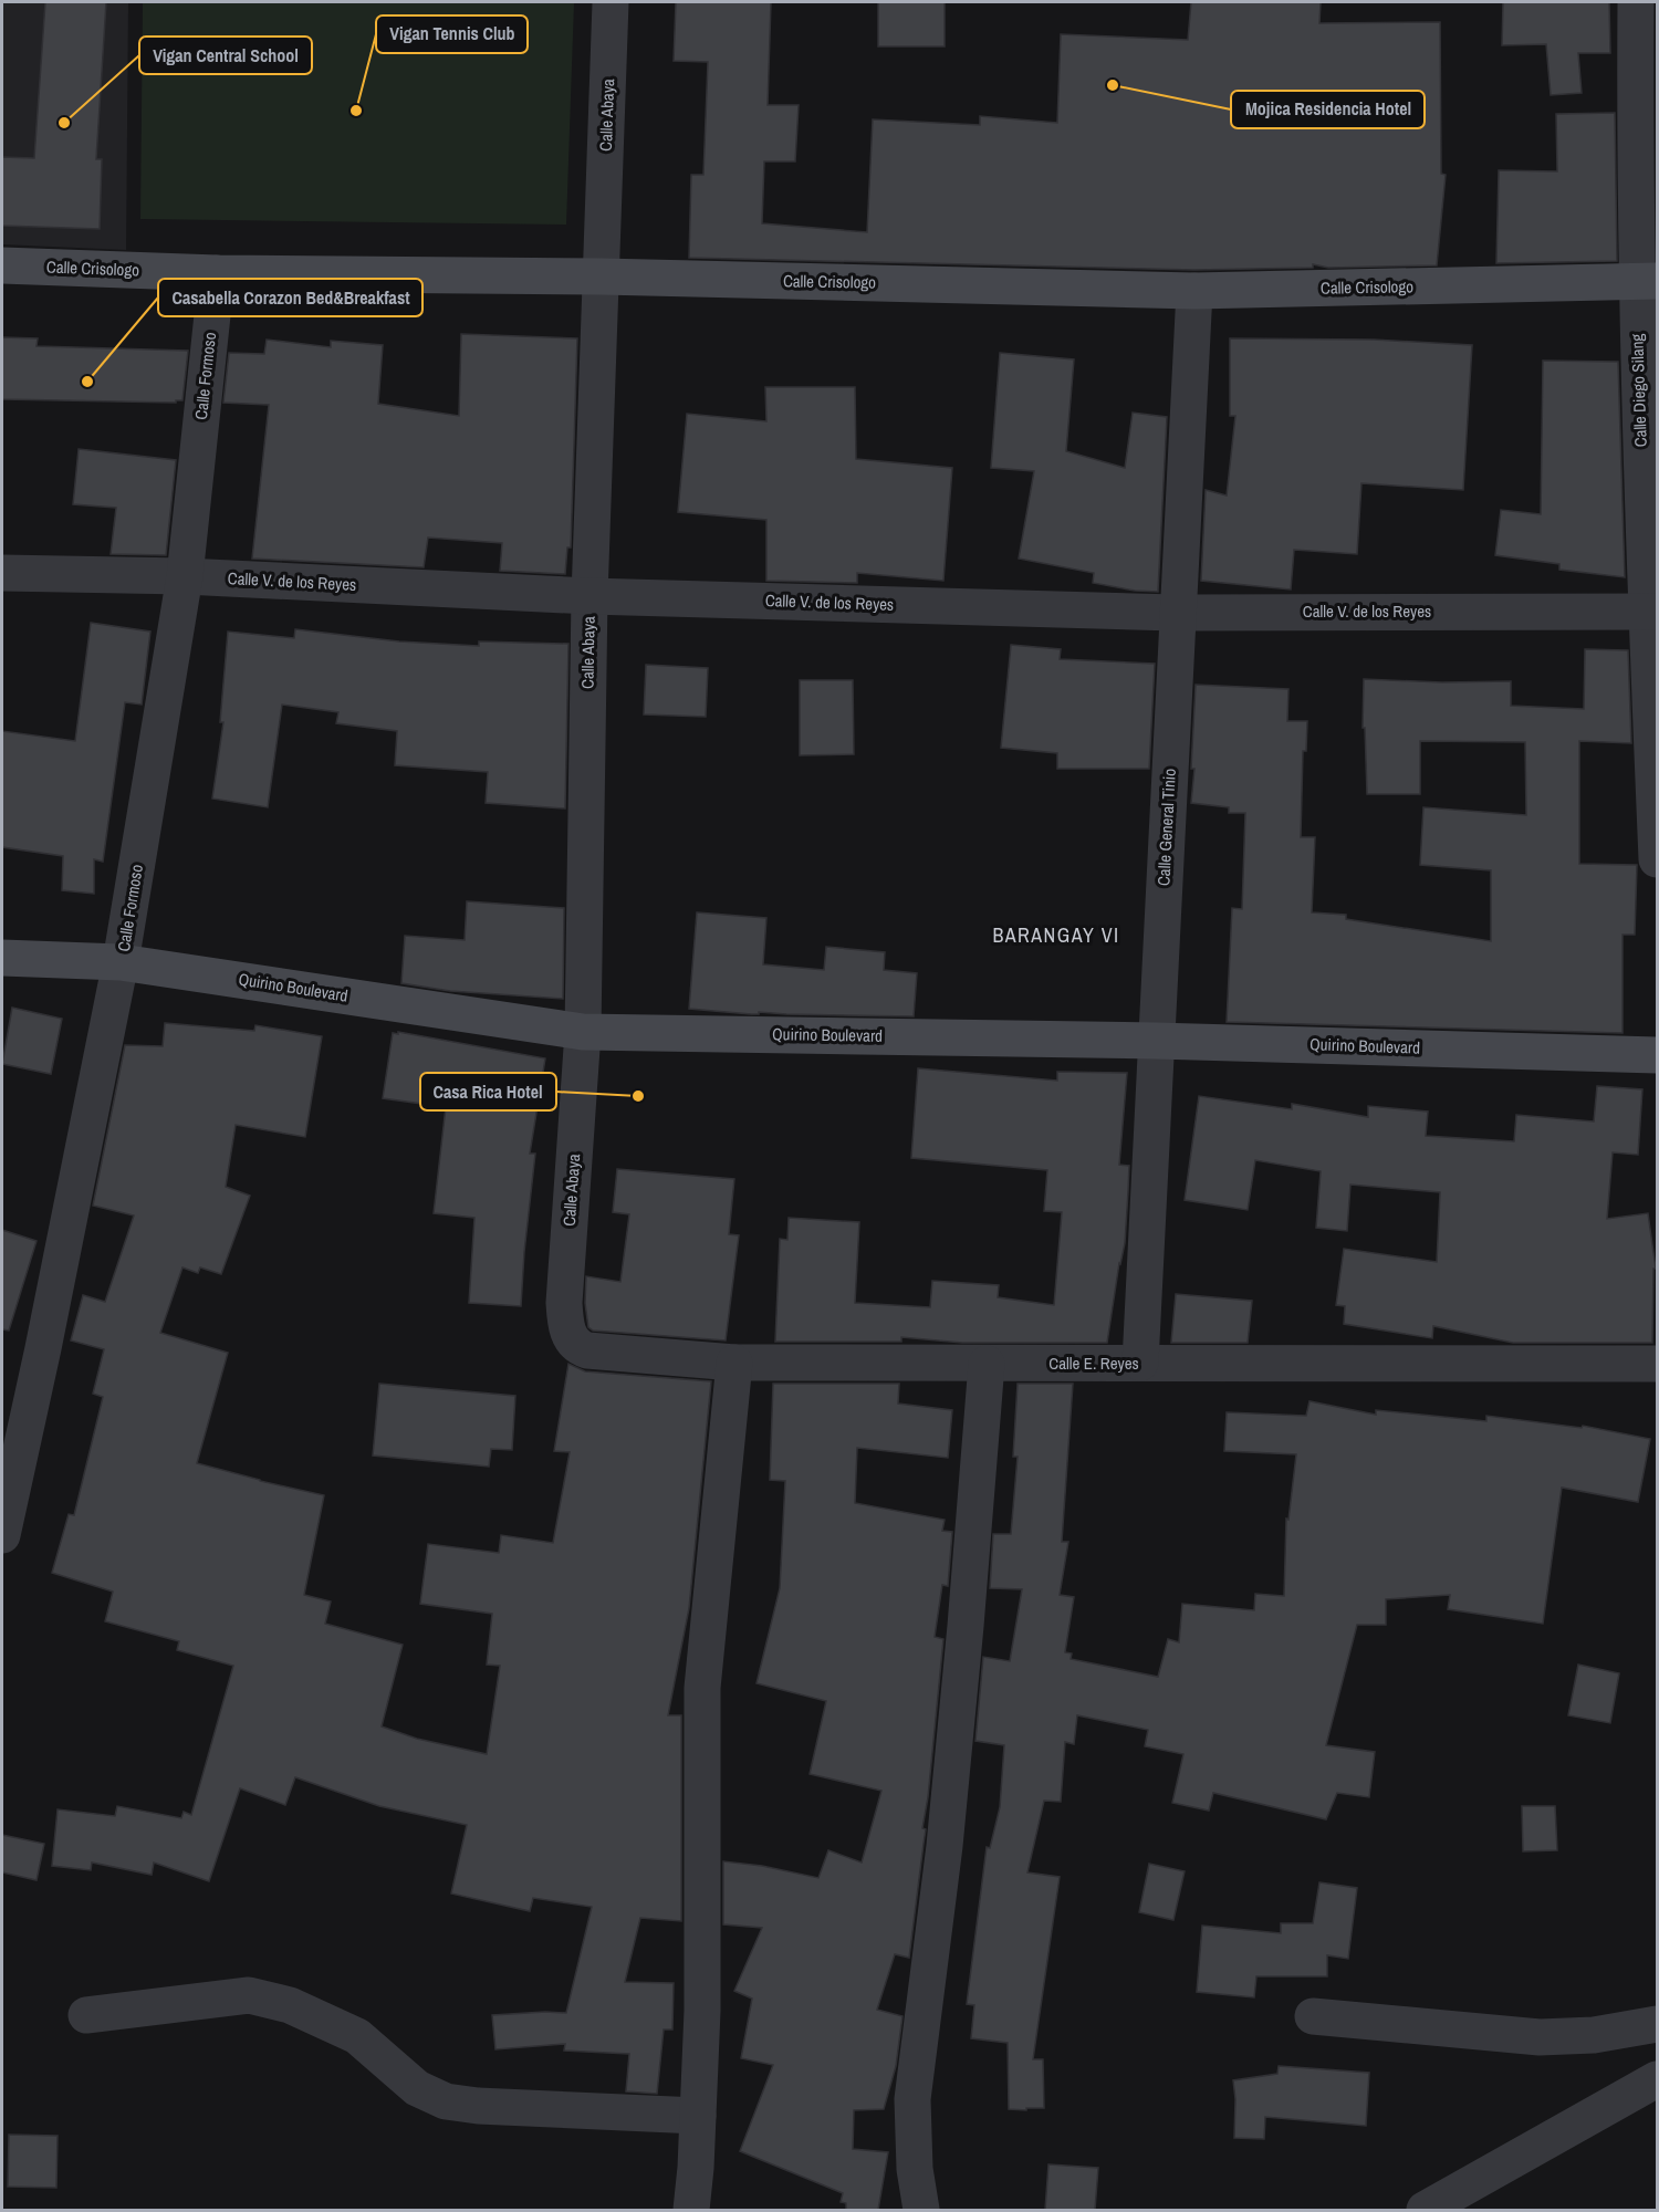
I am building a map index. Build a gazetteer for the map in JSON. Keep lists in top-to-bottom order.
{
  "streets": {
    "main road": ["Calle Crisologo", "Quirino Boulevard"],
    "street": [
      "Calle Abaya",
      "Calle Formoso",
      "Calle Diego Silang",
      "Calle V. de los Reyes",
      "Calle General Tinio",
      "Calle E. Reyes"
    ]
  },
  "crossings": [
    ["Calle Abaya", "Calle Crisologo"],
    ["Calle Abaya", "Calle V. de los Reyes"],
    ["Calle Abaya", "Quirino Boulevard"],
    ["Calle Abaya", "Calle E. Reyes"],
    ["Calle Crisologo", "Calle Formoso"],
    ["Calle Crisologo", "Calle Diego Silang"],
    ["Calle Crisologo", "Calle General Tinio"],
    ["Calle Formoso", "Calle V. de los Reyes"],
    ["Calle Formoso", "Quirino Boulevard"],
    ["Calle Diego Silang", "Calle V. de los Reyes"],
    ["Calle V. de los Reyes", "Calle General Tinio"],
    ["Calle General Tinio", "Quirino Boulevard"],
    ["Calle General Tinio", "Calle E. Reyes"]
  ],
  "districts": ["BARANGAY VI"],
  "places": [
    "Mojica Residencia Hotel",
    "Vigan Tennis Club",
    "Vigan Central School",
    "Casabella Corazon Bed&Breakfast",
    "Casa Rica Hotel"
  ]
}
